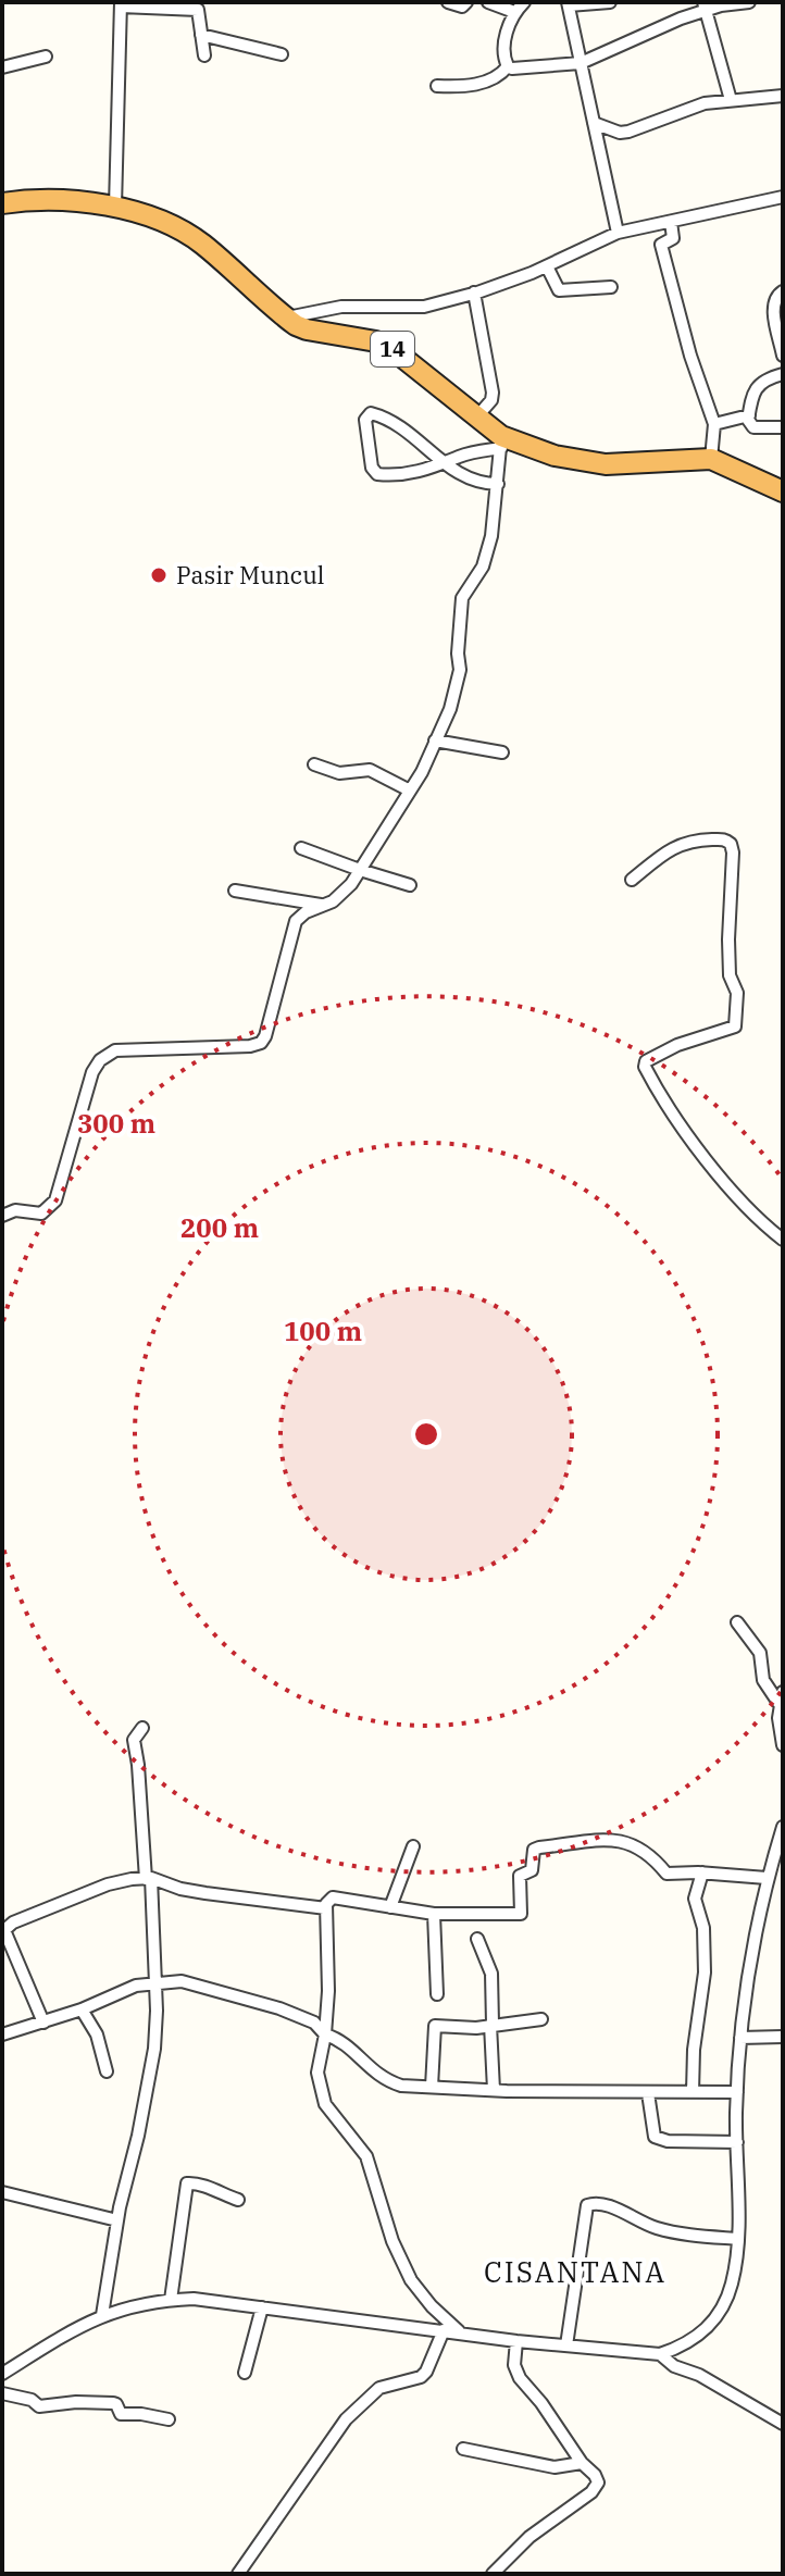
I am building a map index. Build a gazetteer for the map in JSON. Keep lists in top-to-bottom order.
{
  "streets": {
    "highway": ["14"]
  },
  "districts": ["CISANTANA"],
  "places": ["Pasir Muncul"],
  "rings": ["300 m", "200 m", "100 m"]
}
